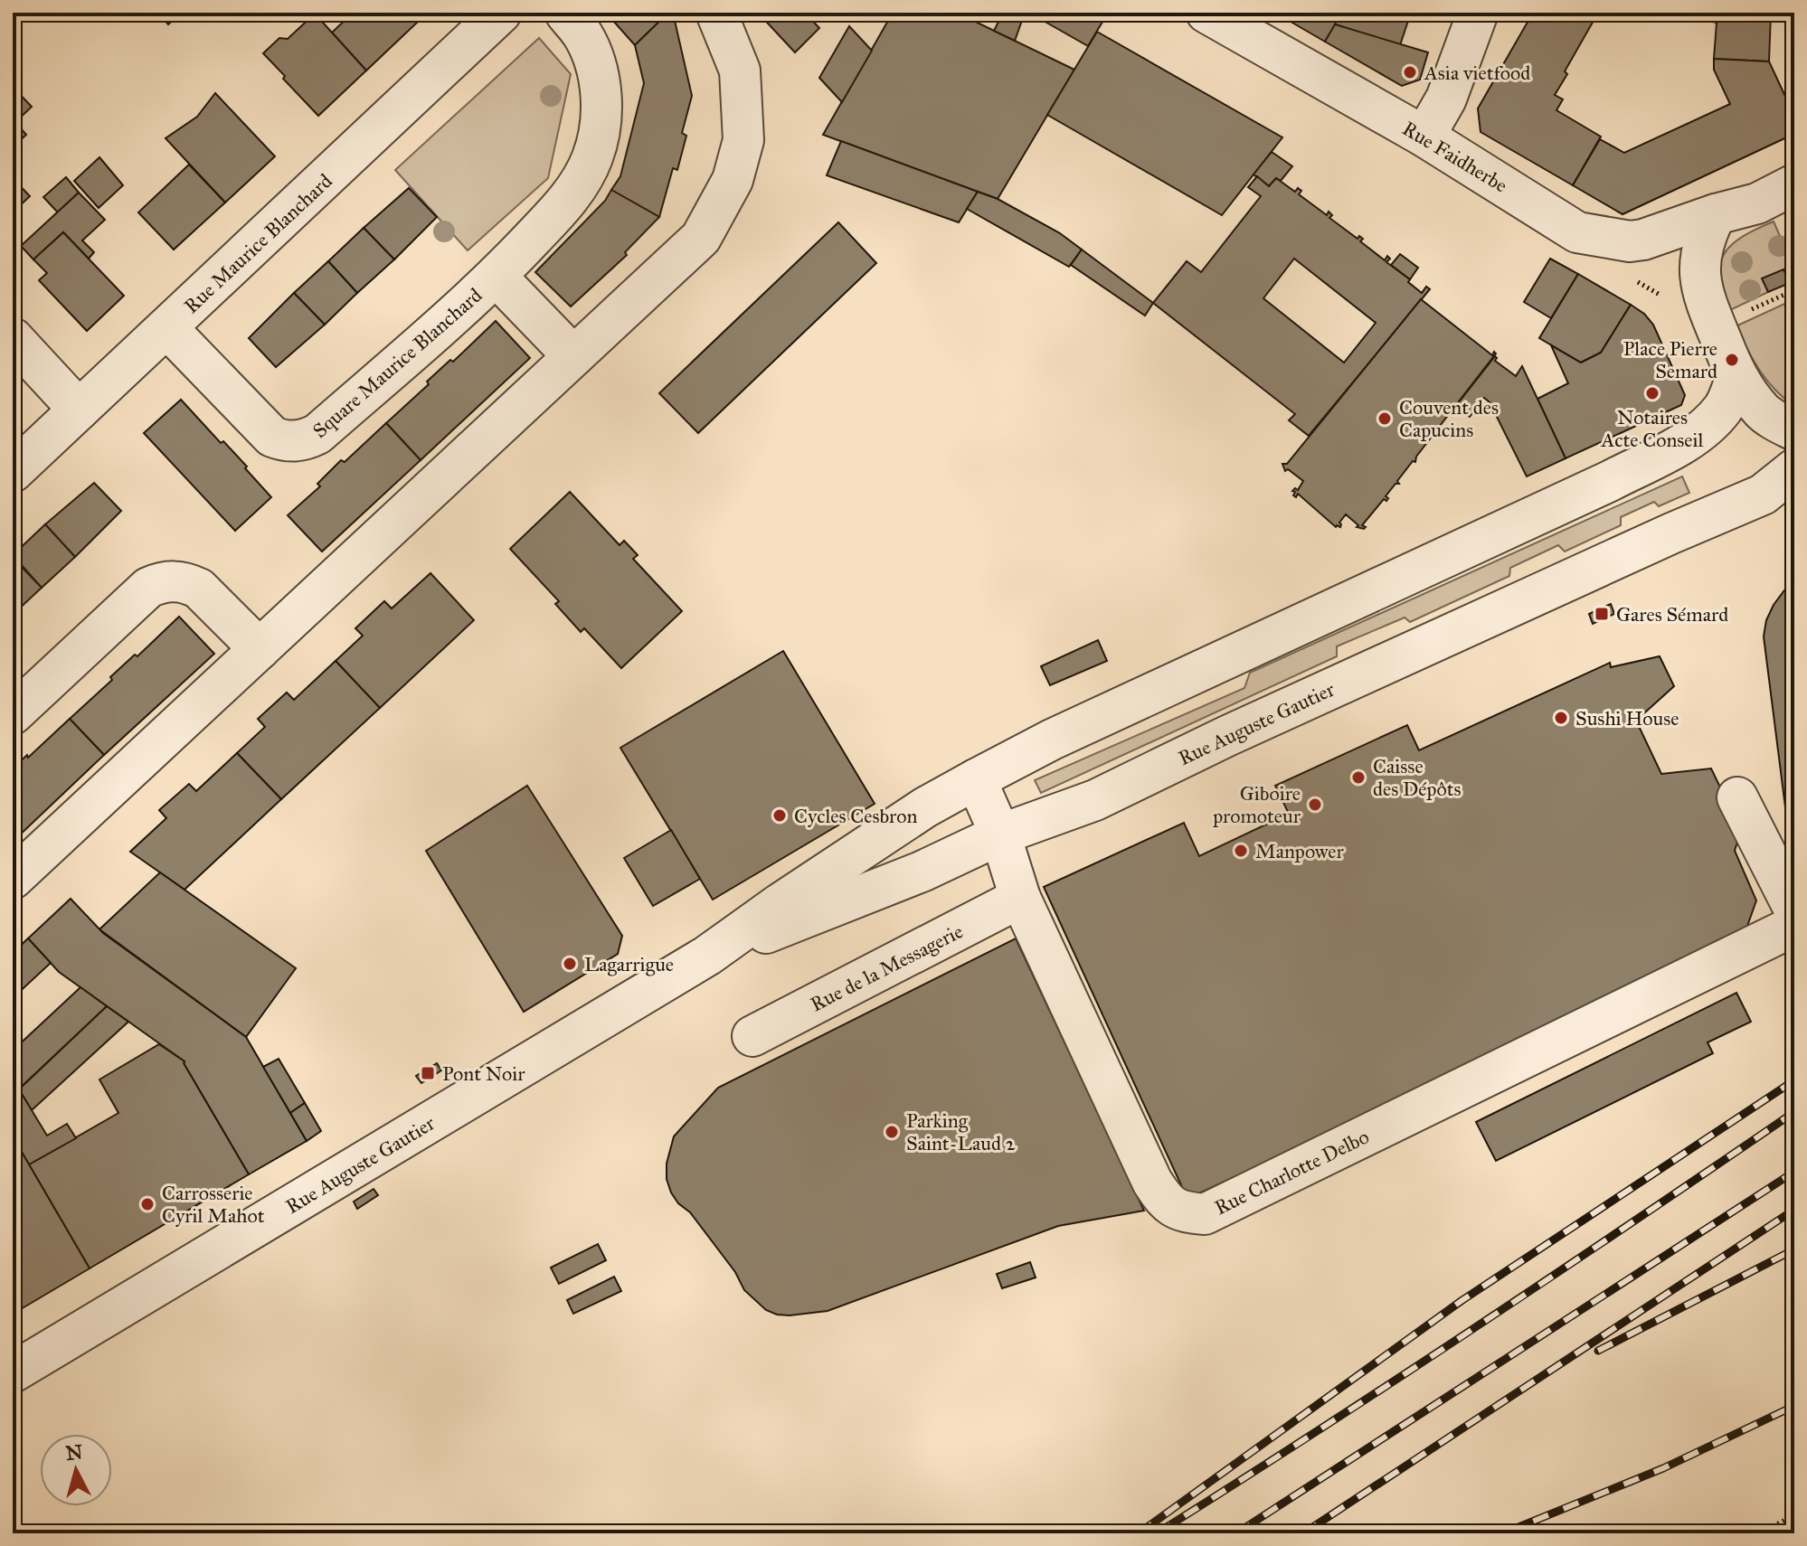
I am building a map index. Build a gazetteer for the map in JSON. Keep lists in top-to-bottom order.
{
  "streets": {
    "street": [
      "Rue Faidherbe",
      "Rue Maurice Blanchard",
      "Square Maurice Blanchard",
      "Rue Auguste Gautier",
      "Rue de la Messagerie",
      "Rue Charlotte Delbo"
    ]
  },
  "crossings": [
    ["Rue Maurice Blanchard", "Square Maurice Blanchard"],
    ["Rue Auguste Gautier", "Rue Charlotte Delbo"],
    ["Rue de la Messagerie", "Rue Charlotte Delbo"]
  ],
  "places": {
    "other": [
      "Asia vietfood",
      "Place Pierre Semard",
      "Notaires Acte Conseil",
      "Couvent des Capucins",
      "Sushi House",
      "Caisse des Dépôts",
      "Giboire promoteur",
      "Cycles Cesbron",
      "Manpower",
      "Lagarrigue",
      "Parking Saint-Laud 2",
      "Carrosserie Cyril Mahot"
    ],
    "transit": ["Gares Sémard", "Pont Noir"]
  },
  "north": "top"
}
